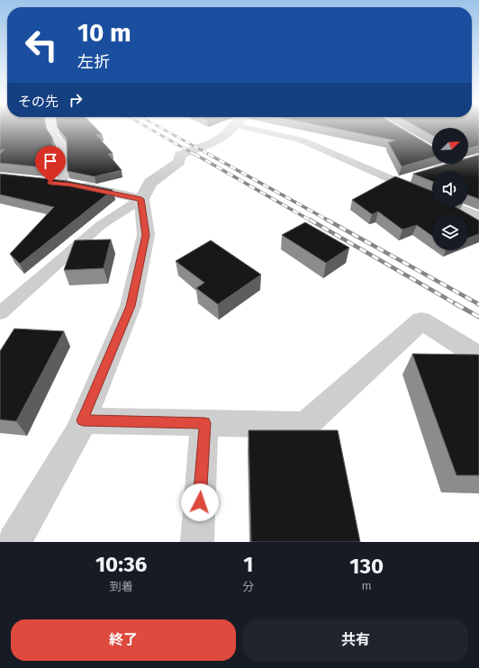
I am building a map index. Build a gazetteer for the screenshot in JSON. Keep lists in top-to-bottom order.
{
  "north": "top right",
  "page": {
    "turn": ["10 m", "左折"],
    "then": "その先",
    "eta": [
      "10:36",
      "到着",
      "1",
      "分",
      "130",
      "m"
    ],
    "buttons": ["終了", "共有"]
  }
}
